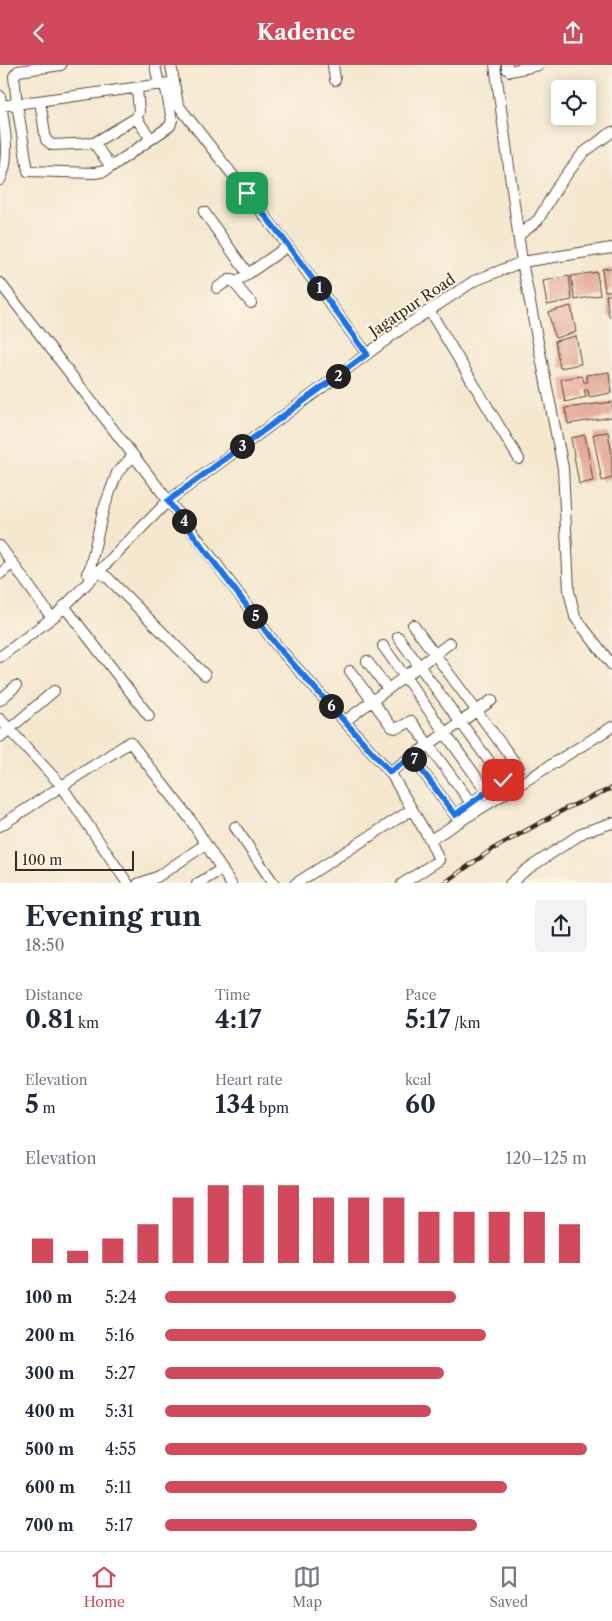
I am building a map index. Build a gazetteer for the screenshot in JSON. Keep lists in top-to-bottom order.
{
  "streets": {
    "street": ["Jagatpur Road"]
  },
  "scale_bar": "100 m",
  "page": {
    "header": "Kadence",
    "pins": [
      "1",
      "2",
      "3",
      "4",
      "5",
      "6",
      "7"
    ],
    "scale": "100 m",
    "heading": ["Evening run", "18:50"],
    "stats": [
      ["Distance", "0.81 km"],
      ["Time", "4:17"],
      ["Pace", "5:17 /km"],
      ["Elevation", "5 m"],
      ["Heart rate", "134 bpm"],
      ["kcal", "60"]
    ],
    "chart": ["Elevation", "120–125 m"],
    "list": [
      {
        "name": "100 m",
        "note": "5:24"
      },
      {
        "name": "200 m",
        "note": "5:16"
      },
      {
        "name": "300 m",
        "note": "5:27"
      },
      {
        "name": "400 m",
        "note": "5:31"
      },
      {
        "name": "500 m",
        "note": "4:55"
      },
      {
        "name": "600 m",
        "note": "5:11"
      },
      {
        "name": "700 m",
        "note": "5:17"
      }
    ],
    "tabs": ["Home", "Map", "Saved"]
  }
}
